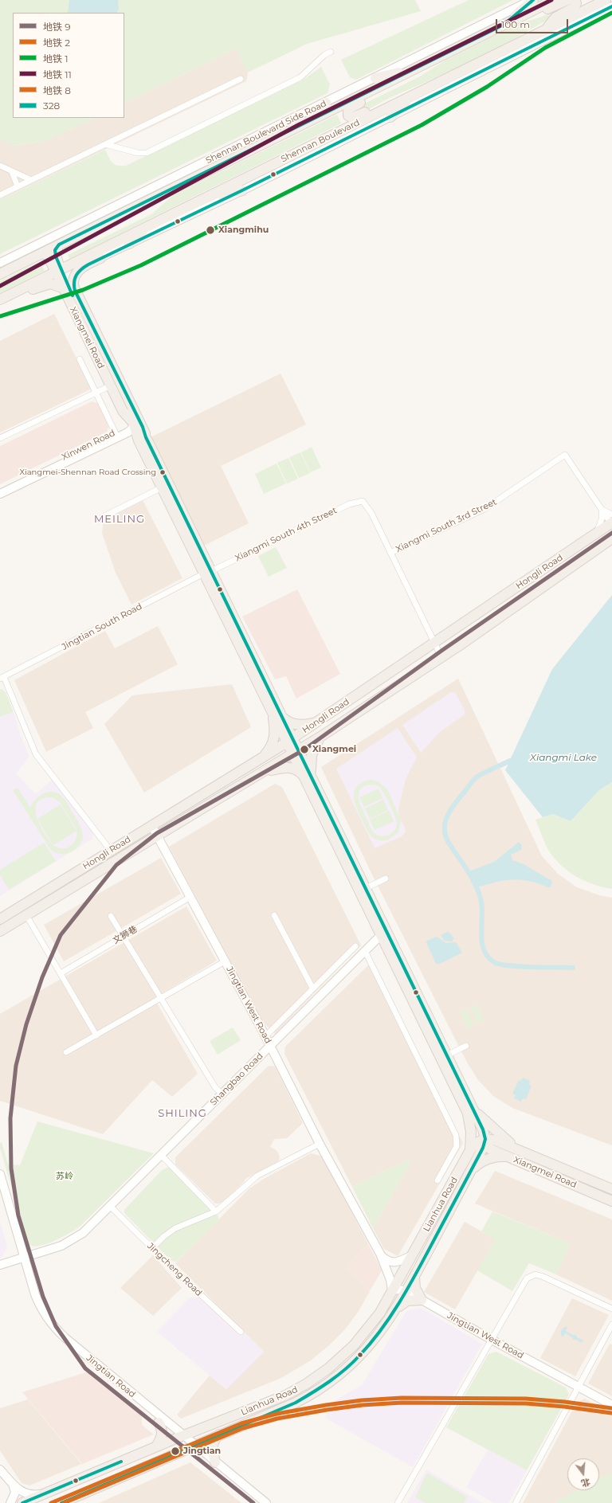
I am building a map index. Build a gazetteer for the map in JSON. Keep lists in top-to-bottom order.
{
  "streets": {
    "main road": [
      "Shennan Boulevard Side Road",
      "Shennan Boulevard",
      "Xiangmei Road",
      "Xinwen Road",
      "Hongli Road",
      "Jingtian West Road",
      "Shangbao Road",
      "Lianhua Road",
      "Jingtian Road"
    ],
    "street": [
      "Xiangmi South 3rd Street",
      "Xiangmi South 4th Street",
      "Jingtian South Road",
      "文狮巷",
      "Jingcheng Road"
    ]
  },
  "crossings": [
    ["Shennan Boulevard", "Xiangmei Road"],
    ["Xiangmei Road", "Xinwen Road"],
    ["Xiangmei Road", "Xiangmi South 4th Street"],
    ["Xiangmei Road", "Hongli Road"],
    ["Xiangmei Road", "Jingtian South Road"],
    ["Xiangmei Road", "Shangbao Road"],
    ["Xiangmei Road", "Lianhua Road"],
    ["Xiangmi South 3rd Street", "Xiangmi South 4th Street"],
    ["Xiangmi South 4th Street", "Jingtian South Road"],
    ["Hongli Road", "Jingtian West Road"],
    ["文狮巷", "Jingtian West Road"],
    ["Jingtian West Road", "Shangbao Road"],
    ["Jingtian West Road", "Lianhua Road"],
    ["Shangbao Road", "Jingcheng Road"],
    ["Shangbao Road", "Jingtian Road"],
    ["Lianhua Road", "Jingtian Road"]
  ],
  "districts": ["MEILING", "SHILING"],
  "water": ["Xiangmi Lake"],
  "parks": ["苏岭"],
  "places": [
    "Xiangmihu",
    "Xiangmei-Shennan Road Crossing",
    "Xiangmei",
    "Jingtian"
  ],
  "lines": [
    "metro line 11",
    "transit line 328",
    "metro line 1",
    "metro line 9",
    "metro line 2",
    "metro line 8"
  ],
  "legend": [
    "地铁 9",
    "地铁 2",
    "地铁 1",
    "地铁 11",
    "地铁 8",
    "328"
  ],
  "scale_bar": "100 m",
  "north": "bottom"
}
